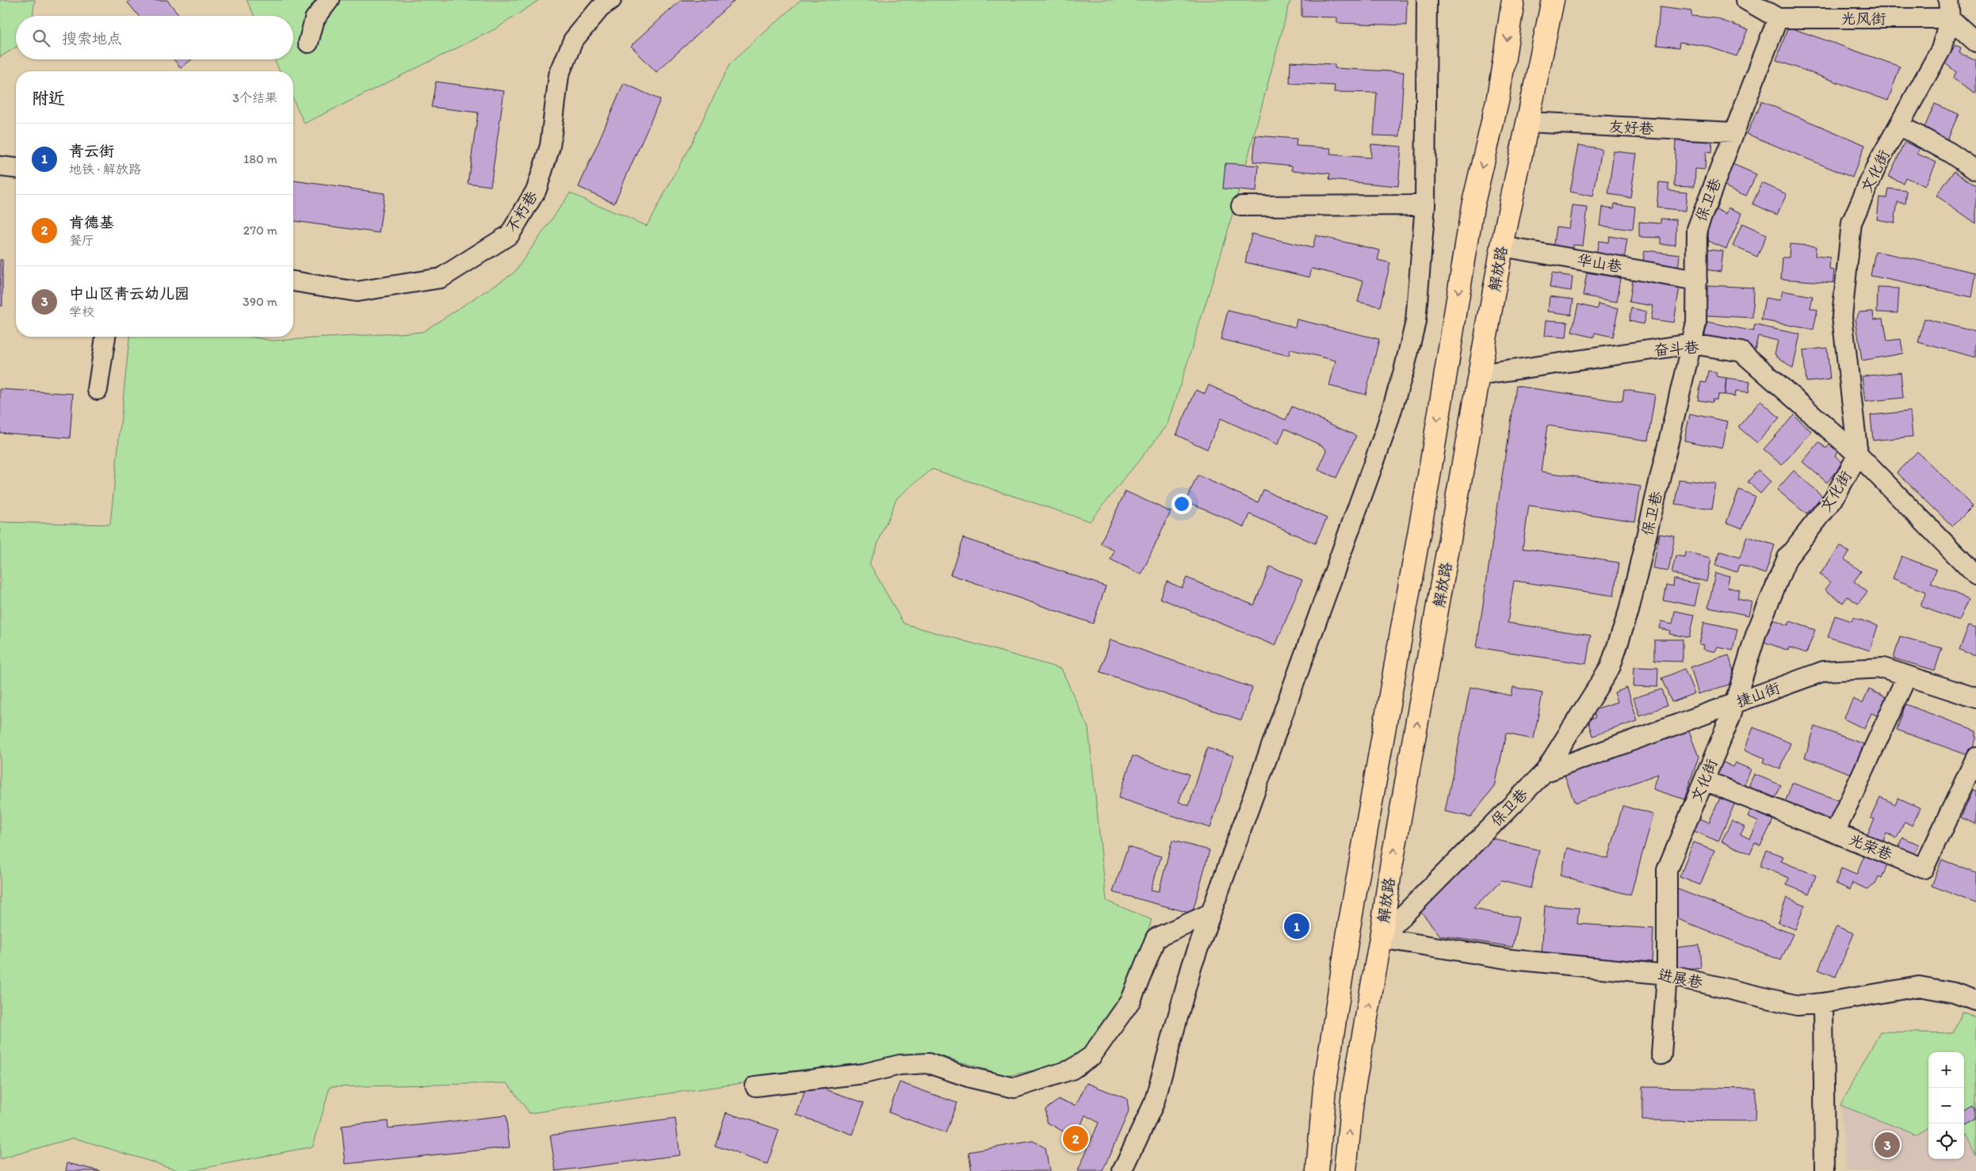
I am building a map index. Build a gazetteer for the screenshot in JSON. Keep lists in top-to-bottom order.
{
  "streets": {
    "main road": ["解放路"],
    "street": [
      "光风街",
      "友好巷",
      "文化街",
      "保卫巷",
      "不朽巷",
      "华山巷",
      "奋斗巷",
      "捷山街",
      "光荣巷",
      "进展巷"
    ]
  },
  "crossings": [
    ["光风街", "文化街"],
    ["光风街", "保卫巷"],
    ["友好巷", "保卫巷"],
    ["友好巷", "解放路"],
    ["文化街", "奋斗巷"],
    ["文化街", "捷山街"],
    ["文化街", "光荣巷"],
    ["文化街", "进展巷"],
    ["保卫巷", "华山巷"],
    ["保卫巷", "解放路"],
    ["保卫巷", "奋斗巷"],
    ["保卫巷", "捷山街"],
    ["保卫巷", "进展巷"],
    ["华山巷", "解放路"],
    ["解放路", "奋斗巷"],
    ["解放路", "进展巷"]
  ],
  "page": {
    "search": "搜索地点",
    "heading": ["附近", "3个结果"],
    "list": [
      {
        "mark": "1",
        "name": "青云街",
        "note": "地铁 · 解放路",
        "value": "180 m"
      },
      {
        "mark": "2",
        "name": "肯德基",
        "note": "餐厅",
        "value": "270 m"
      },
      {
        "mark": "3",
        "name": "中山区青云幼儿园",
        "note": "学校",
        "value": "390 m"
      }
    ],
    "pins": ["1", "2", "3"],
    "map_buttons": ["+", "−"]
  }
}
